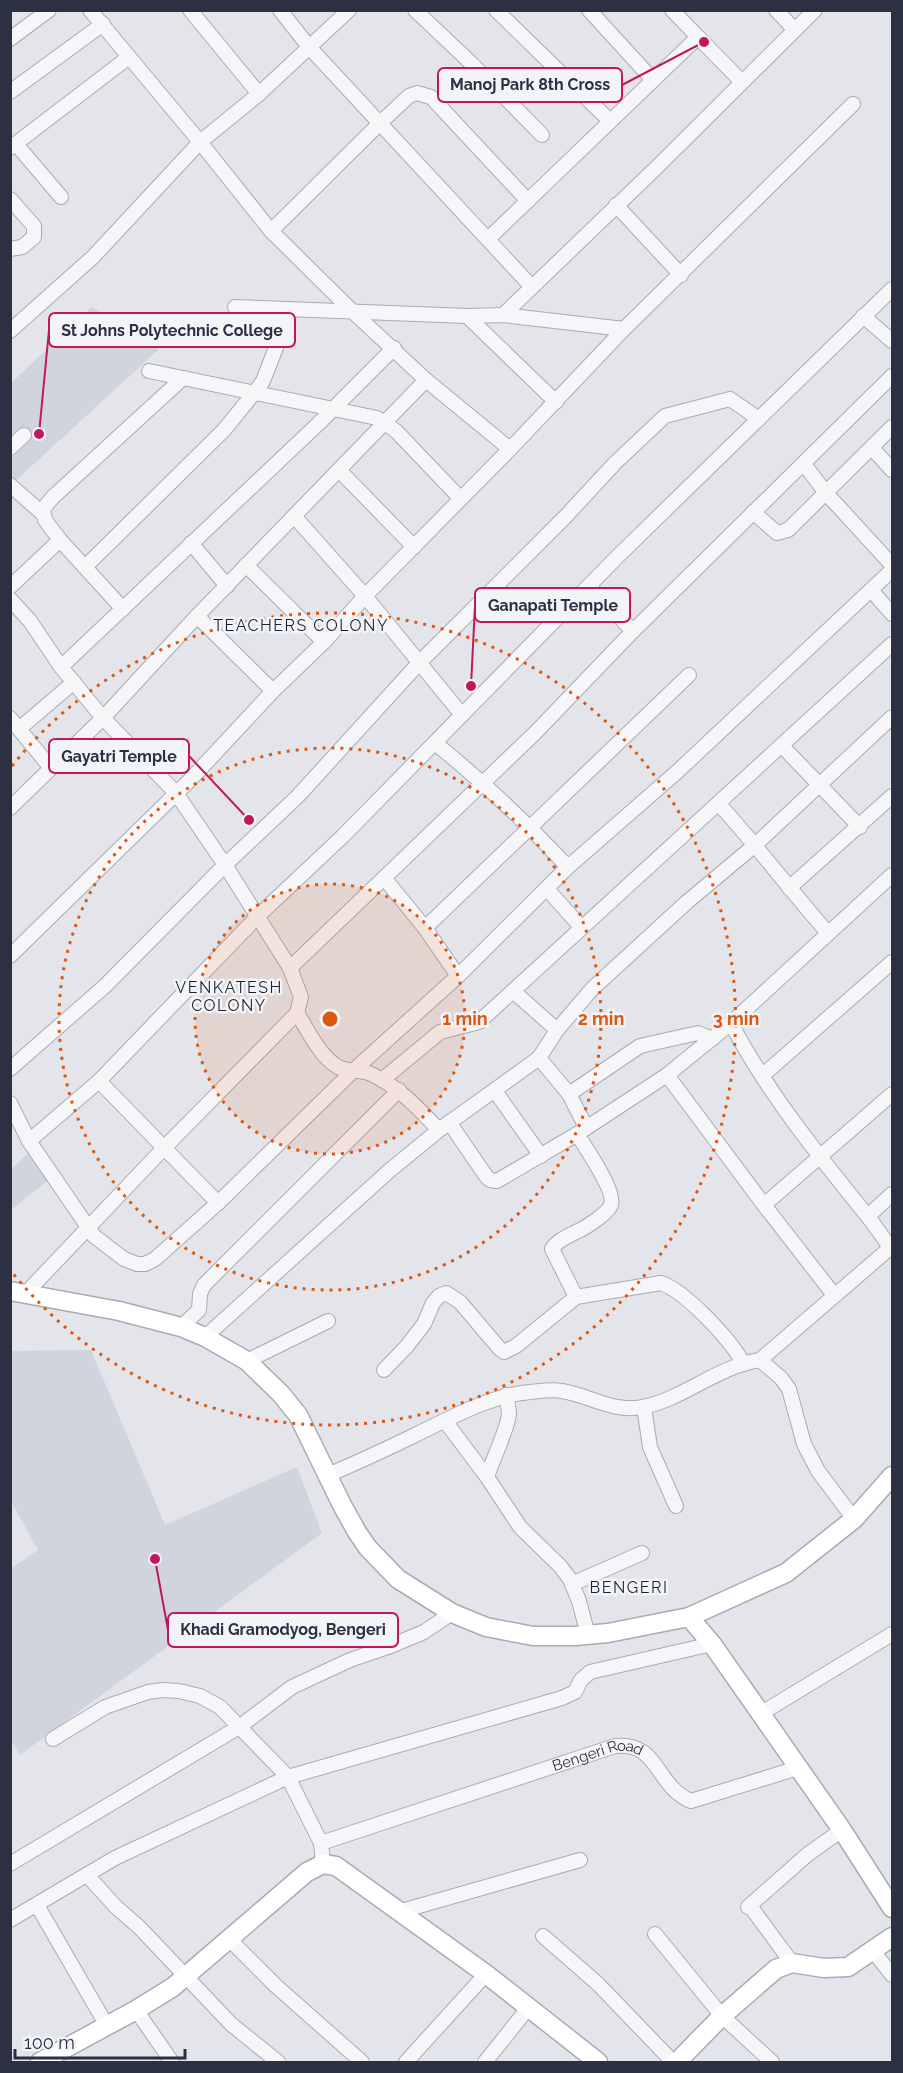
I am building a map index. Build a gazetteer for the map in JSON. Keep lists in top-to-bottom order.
{
  "streets": {
    "street": ["Bengeri Road"]
  },
  "districts": ["TEACHERS COLONY", "VENKATESH COLONY", "BENGERI"],
  "places": [
    "Manoj Park 8th Cross",
    "St Johns Polytechnic College",
    "Ganapati Temple",
    "Gayatri Temple",
    "Khadi Gramodyog, Bengeri"
  ],
  "scale_bar": "100 m",
  "rings": ["1 min", "2 min", "3 min"]
}
